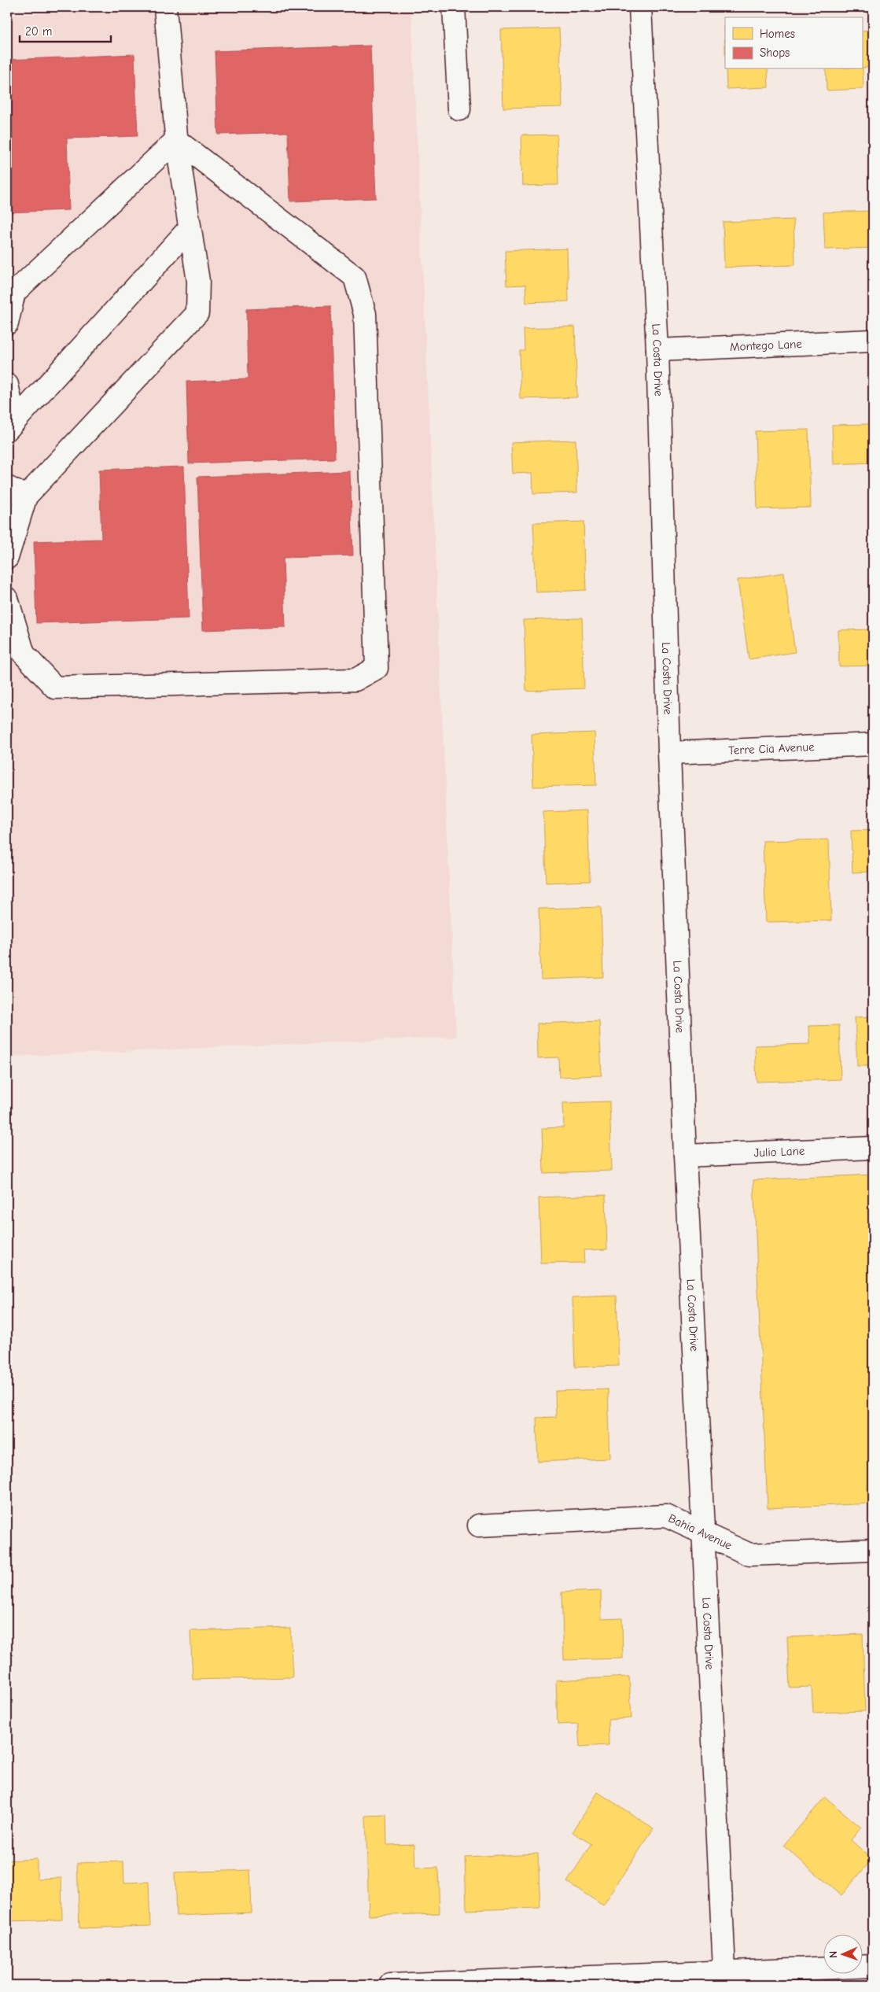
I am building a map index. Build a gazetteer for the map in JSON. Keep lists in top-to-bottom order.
{
  "streets": {
    "street": [
      "Montego Lane",
      "La Costa Drive",
      "Terre Cia Avenue",
      "Julio Lane",
      "Bahia Avenue"
    ]
  },
  "crossings": [
    ["Montego Lane", "La Costa Drive"],
    ["La Costa Drive", "Terre Cia Avenue"],
    ["La Costa Drive", "Julio Lane"],
    ["La Costa Drive", "Bahia Avenue"]
  ],
  "legend": ["Homes", "Shops"],
  "scale_bar": "20 m",
  "north": "left"
}
